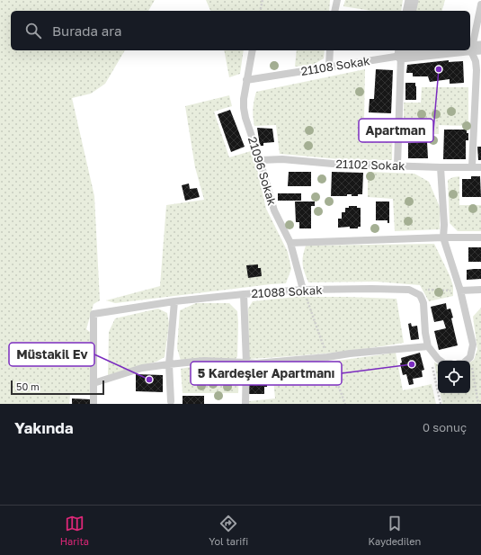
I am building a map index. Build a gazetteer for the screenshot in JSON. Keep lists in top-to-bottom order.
{
  "streets": {
    "street": ["21108 Sokak"],
    "lane": ["21102 Sokak", "21096 Sokak", "21088 Sokak"]
  },
  "crossings": [
    ["21108 Sokak", "21096 Sokak"],
    ["21102 Sokak", "21096 Sokak"],
    ["21096 Sokak", "21088 Sokak"]
  ],
  "places": ["Apartman", "5 Kardeşler Apartmanı", "Müstakil Ev"],
  "scale_bar": "50 m",
  "page": {
    "search": "Burada ara",
    "scale": "50 m",
    "heading": ["Yakında", "0 sonuç"],
    "nav": ["Harita", "Yol tarifi", "Kaydedilen"]
  }
}
